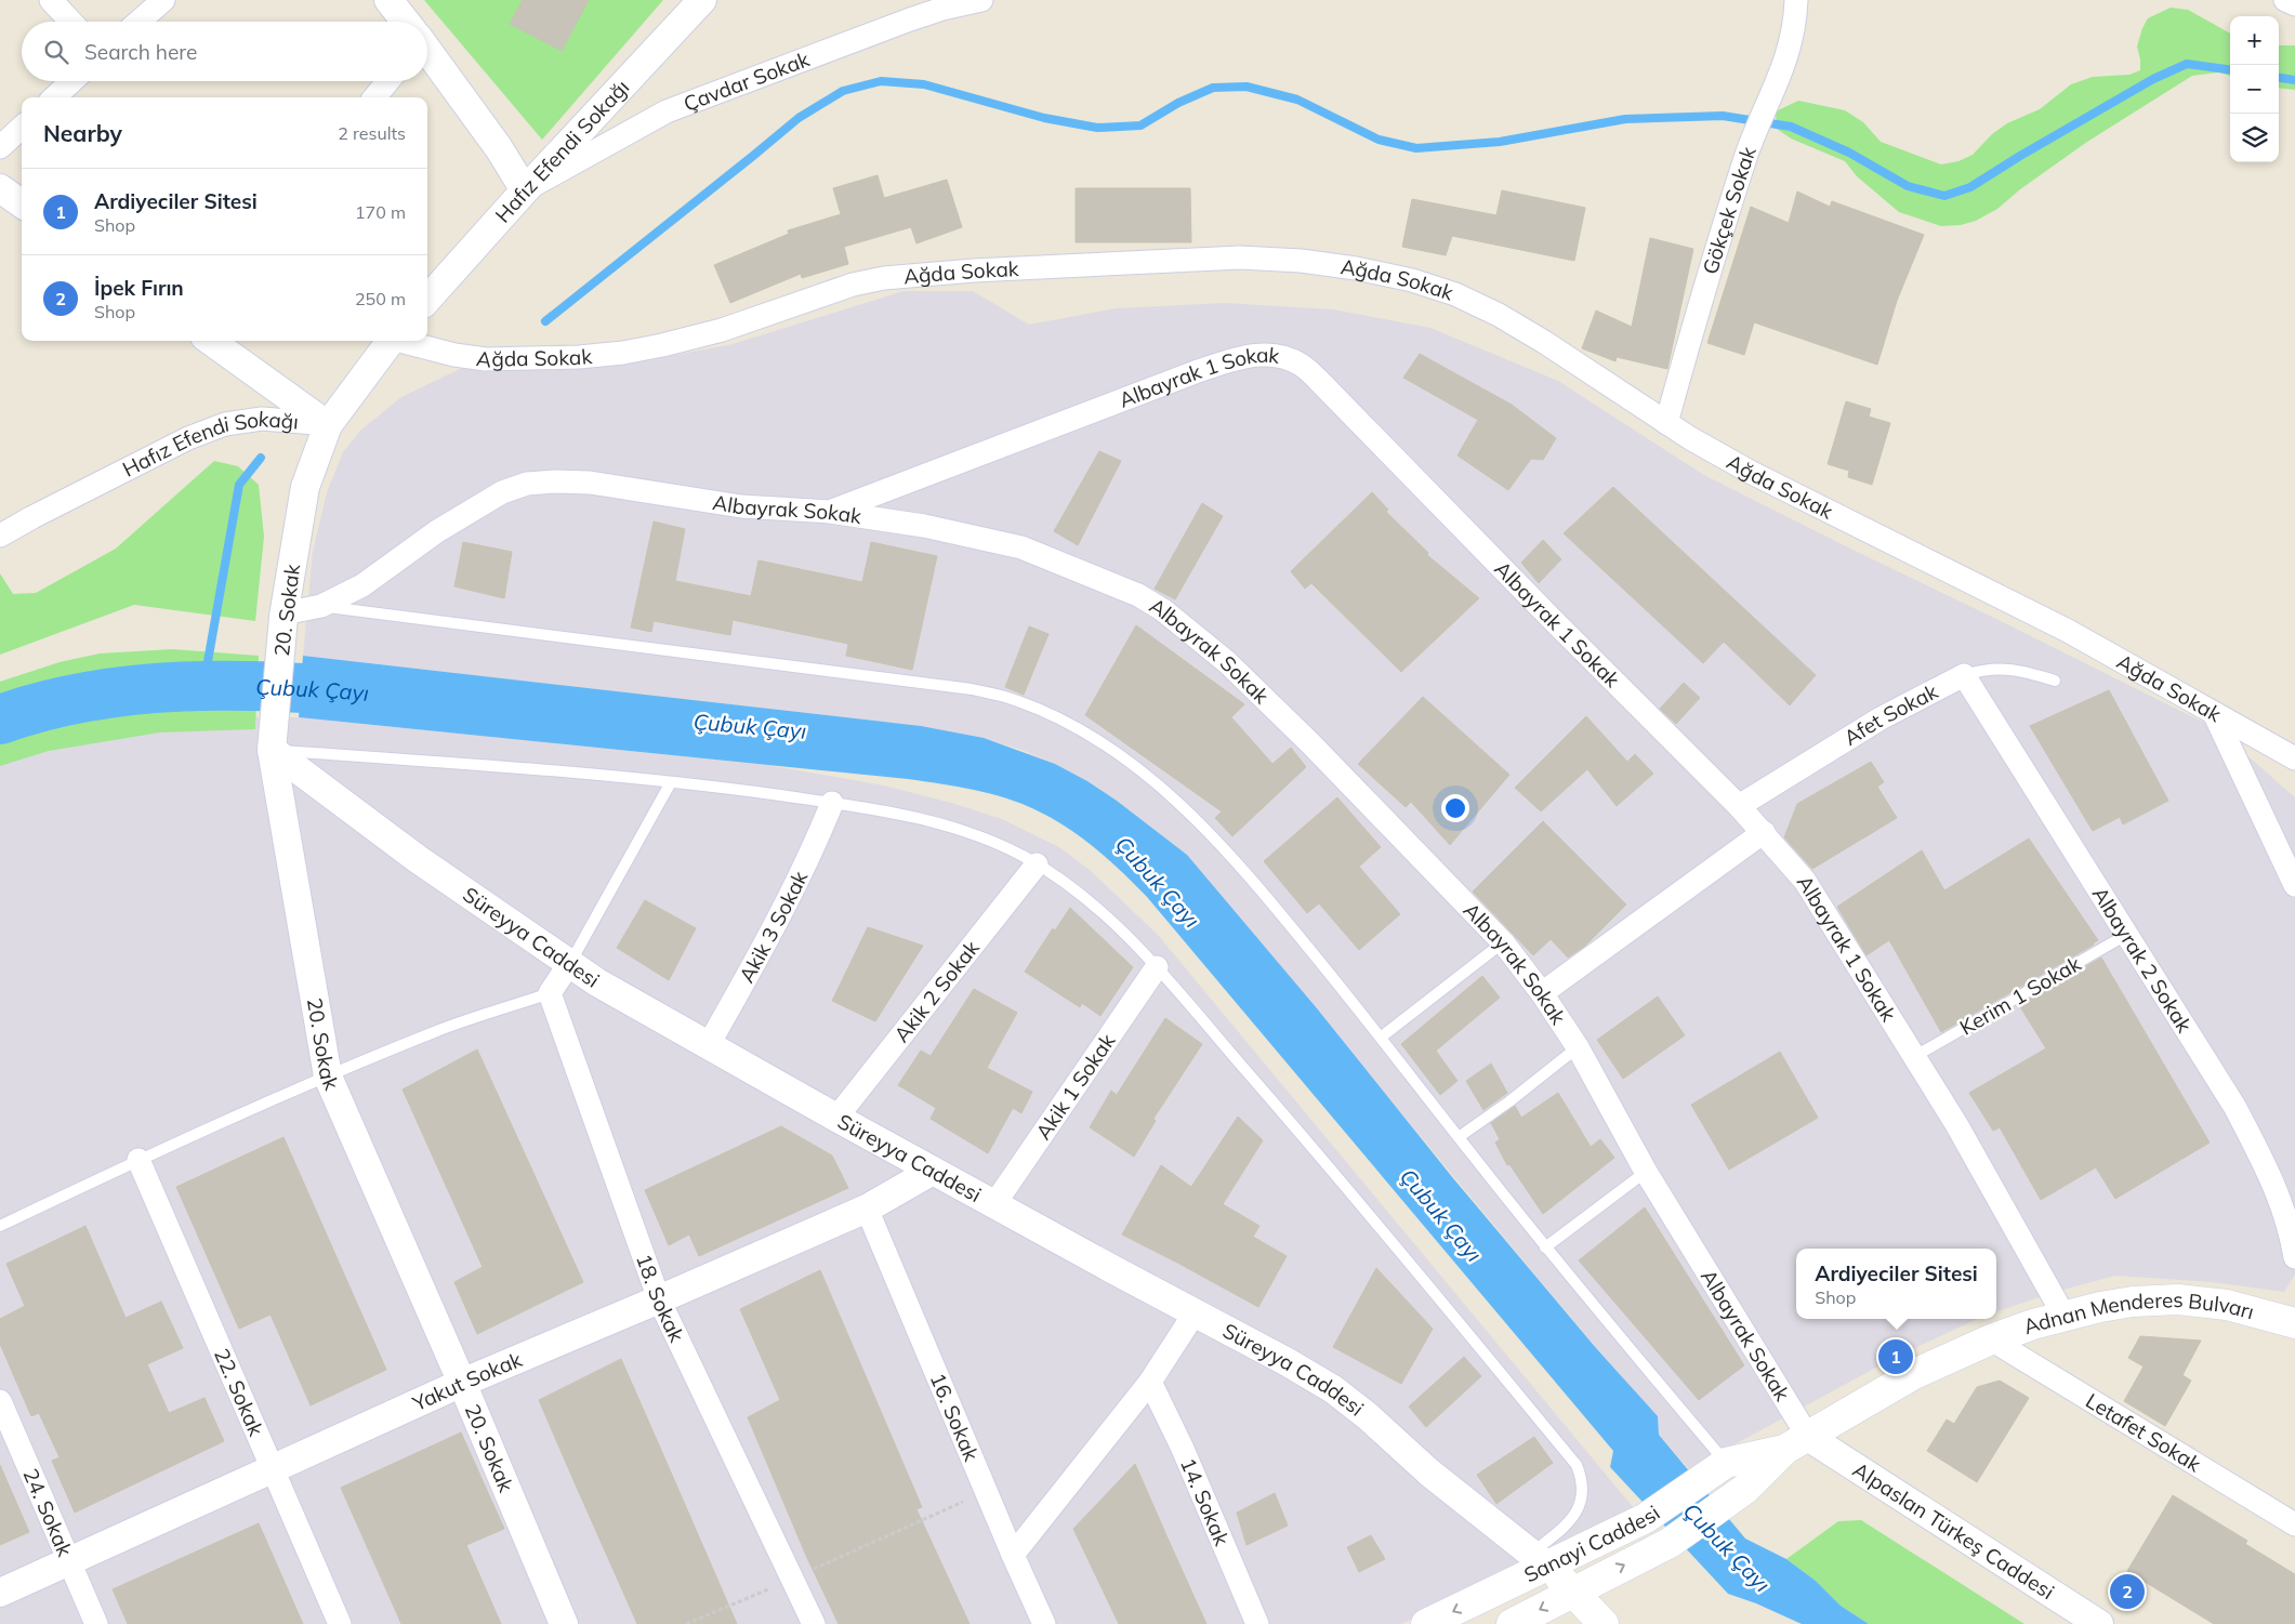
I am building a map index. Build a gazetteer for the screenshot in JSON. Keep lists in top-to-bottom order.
{
  "streets": {
    "main road": ["Adnan Menderes Bulvarı", "Sanayi Caddesi"],
    "street": [
      "Çavdar Sokak",
      "Hafız Efendi Sokağı",
      "Gökçek Sokak",
      "Ağda Sokak",
      "Albayrak 1 Sokak",
      "Albayrak Sokak",
      "20. Sokak",
      "Afet Sokak",
      "Akik 3 Sokak",
      "Süreyya Caddesi",
      "Albayrak 2 Sokak",
      "Akik 2 Sokak",
      "Akik 1 Sokak",
      "18. Sokak",
      "Yakut Sokak",
      "22. Sokak",
      "16. Sokak",
      "Letafet Sokak",
      "14. Sokak",
      "24. Sokak",
      "Alpaslan Türkeş Caddesi"
    ],
    "lane": ["Kerim 1 Sokak"]
  },
  "crossings": [
    ["Çavdar Sokak", "Hafız Efendi Sokağı"],
    ["Hafız Efendi Sokağı", "20. Sokak"],
    ["Gökçek Sokak", "Ağda Sokak"],
    ["Albayrak 1 Sokak", "Albayrak Sokak"],
    ["Albayrak 1 Sokak", "Afet Sokak"],
    ["Albayrak 1 Sokak", "Kerim 1 Sokak"],
    ["Albayrak 1 Sokak", "Adnan Menderes Bulvarı"],
    ["Albayrak Sokak", "20. Sokak"],
    ["Albayrak Sokak", "Adnan Menderes Bulvarı"],
    ["Albayrak Sokak", "Alpaslan Türkeş Caddesi"],
    ["Albayrak Sokak", "Sanayi Caddesi"],
    ["20. Sokak", "Süreyya Caddesi"],
    ["20. Sokak", "Yakut Sokak"],
    ["Afet Sokak", "Albayrak 2 Sokak"],
    ["Akik 3 Sokak", "Süreyya Caddesi"],
    ["Süreyya Caddesi", "Akik 2 Sokak"],
    ["Süreyya Caddesi", "Akik 1 Sokak"],
    ["Süreyya Caddesi", "Yakut Sokak"],
    ["Süreyya Caddesi", "Sanayi Caddesi"],
    ["Albayrak 2 Sokak", "Kerim 1 Sokak"],
    ["18. Sokak", "Yakut Sokak"],
    ["Adnan Menderes Bulvarı", "Letafet Sokak"],
    ["Adnan Menderes Bulvarı", "Alpaslan Türkeş Caddesi"],
    ["Adnan Menderes Bulvarı", "Sanayi Caddesi"],
    ["Yakut Sokak", "22. Sokak"],
    ["Yakut Sokak", "16. Sokak"],
    ["Yakut Sokak", "24. Sokak"],
    ["Alpaslan Türkeş Caddesi", "Sanayi Caddesi"]
  ],
  "water": ["Çubuk Çayı"],
  "page": {
    "map_buttons": ["+", "−"],
    "search": "Search here",
    "heading": ["Nearby", "2 results"],
    "list": [
      {
        "mark": "1",
        "name": "Ardiyeciler Sitesi",
        "note": "Shop",
        "value": "170 m"
      },
      {
        "mark": "2",
        "name": "İpek Fırın",
        "note": "Shop",
        "value": "250 m"
      }
    ],
    "popup": ["Ardiyeciler Sitesi", "Shop"],
    "pins": ["1", "2"]
  }
}
